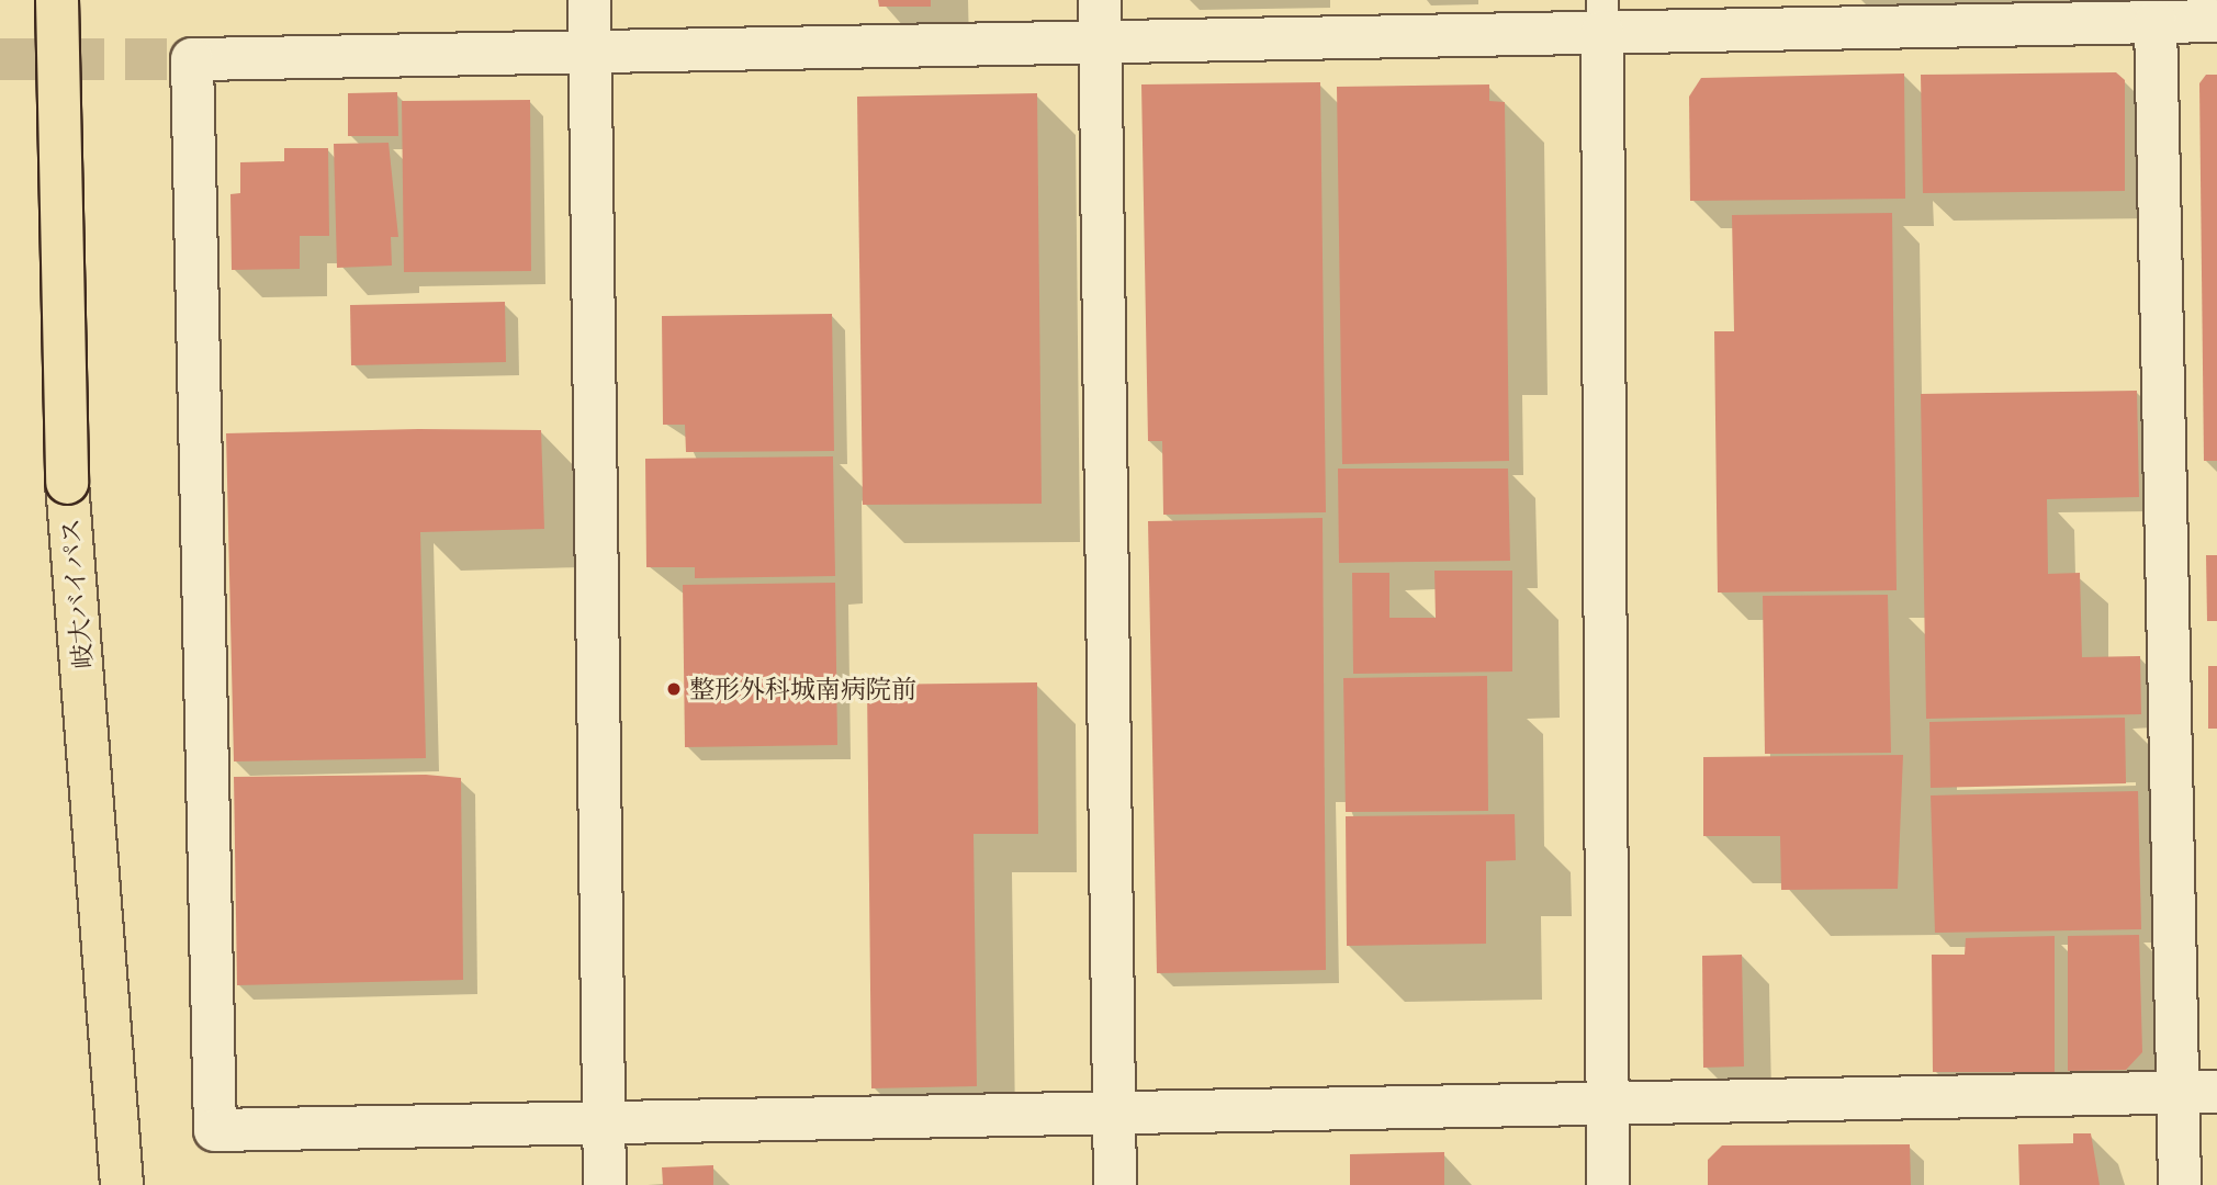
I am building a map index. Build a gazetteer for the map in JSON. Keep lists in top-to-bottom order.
{
  "streets": {
    "highway": ["岐大バイパス"]
  },
  "places": ["整形外科城南病院前"]
}
